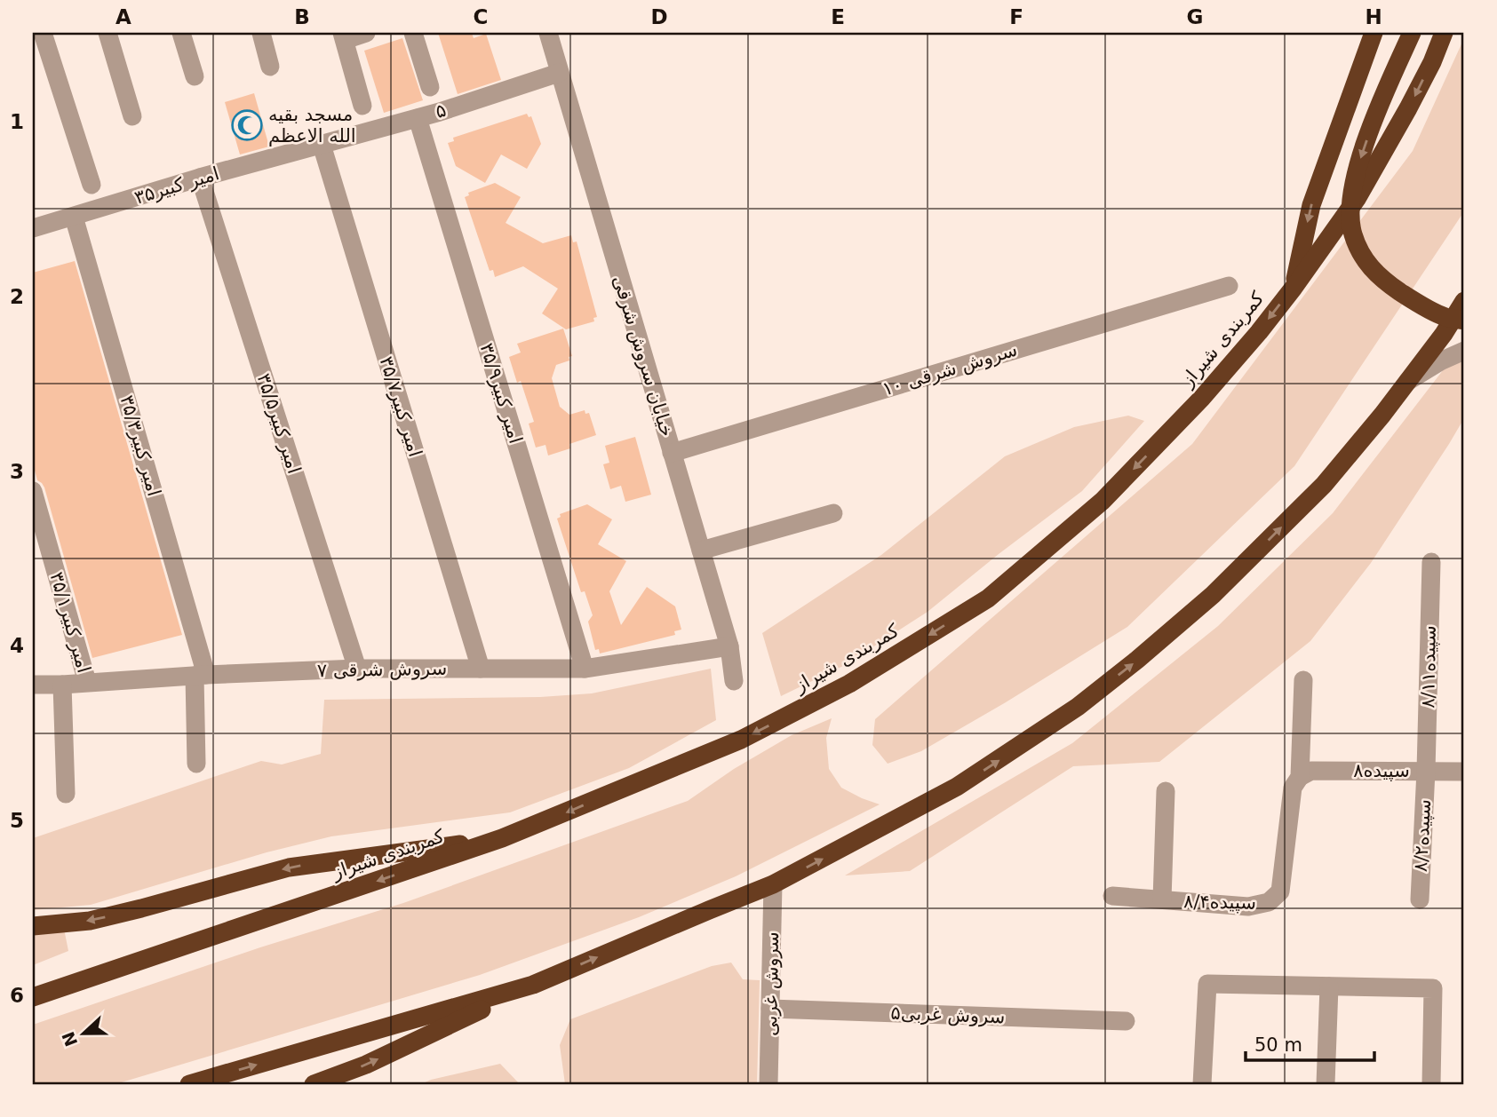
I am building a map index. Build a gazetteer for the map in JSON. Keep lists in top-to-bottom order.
{
  "streets": {
    "highway": ["کمربندی شیراز"],
    "street": [
      "۵",
      "امیر کبیر۳۵",
      "خیابان سروش شرقی",
      "سروش شرقی ۱۰",
      "امیر کبیر۳۵/۹",
      "امیر کبیر۳۵/۷",
      "امیر کبیر۳۵/۵",
      "امیر کبیر۳۵/۳",
      "امیر کبیر۳۵/۱",
      "سپیده۸/۱۱",
      "سروش شرقی ۷",
      "سپیده۸",
      "سپیده۸/۲",
      "سپیده۸/۴",
      "سروش غربی",
      "سروش غربی۵"
    ]
  },
  "crossings": [
    ["۵", "امیر کبیر۳۵"],
    ["۵", "خیابان سروش شرقی"],
    ["۵", "امیر کبیر۳۵/۹"],
    ["۵", "امیر کبیر۳۵/۷"],
    ["امیر کبیر۳۵", "امیر کبیر۳۵/۷"],
    ["امیر کبیر۳۵", "امیر کبیر۳۵/۵"],
    ["امیر کبیر۳۵", "امیر کبیر۳۵/۳"],
    ["خیابان سروش شرقی", "سروش شرقی ۱۰"],
    ["خیابان سروش شرقی", "سروش شرقی ۷"],
    ["امیر کبیر۳۵/۹", "سروش شرقی ۷"],
    ["امیر کبیر۳۵/۷", "سروش شرقی ۷"],
    ["امیر کبیر۳۵/۵", "سروش شرقی ۷"],
    ["امیر کبیر۳۵/۳", "سروش شرقی ۷"],
    ["امیر کبیر۳۵/۱", "سروش شرقی ۷"],
    ["سپیده۸/۱۱", "سپیده۸"],
    ["سپیده۸/۱۱", "سپیده۸/۲"],
    ["سپیده۸", "سپیده۸/۲"],
    ["سپیده۸", "سپیده۸/۴"],
    ["سروش غربی", "سروش غربی۵"]
  ],
  "places": {
    "mosque": ["مسجد بقیه الله الاعظم"]
  },
  "scale_bar": "50 m",
  "north": "left",
  "grid": {
    "columns": [
      "A",
      "B",
      "C",
      "D",
      "E",
      "F",
      "G",
      "H"
    ],
    "rows": [
      "1",
      "2",
      "3",
      "4",
      "5",
      "6"
    ]
  }
}
